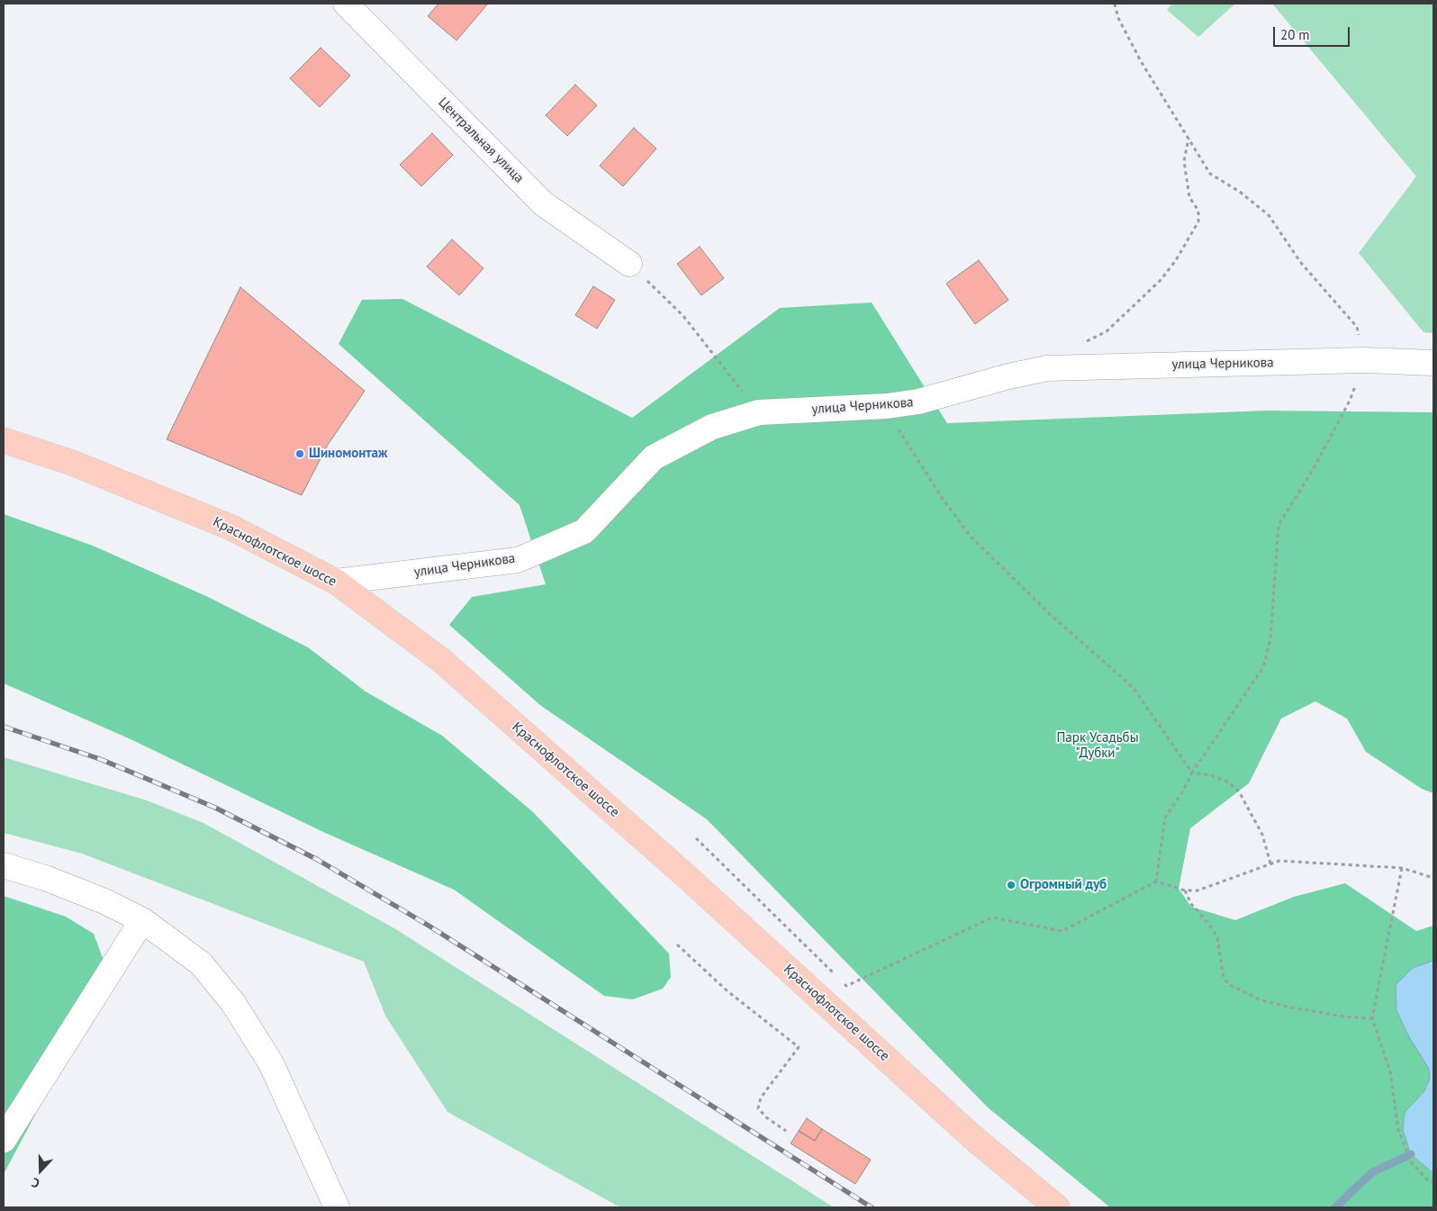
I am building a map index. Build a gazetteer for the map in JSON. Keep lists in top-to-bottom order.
{
  "streets": {
    "main road": ["Краснофлотское шоссе"],
    "street": ["Центральная улица", "улица Черникова"]
  },
  "crossings": [
    ["улица Черникова", "Краснофлотское шоссе"]
  ],
  "parks": ["Парк Усадьбы \"Дубки\""],
  "places": ["Шиномонтаж", "Огромный дуб"],
  "scale_bar": "20 m",
  "north": "bottom"
}
